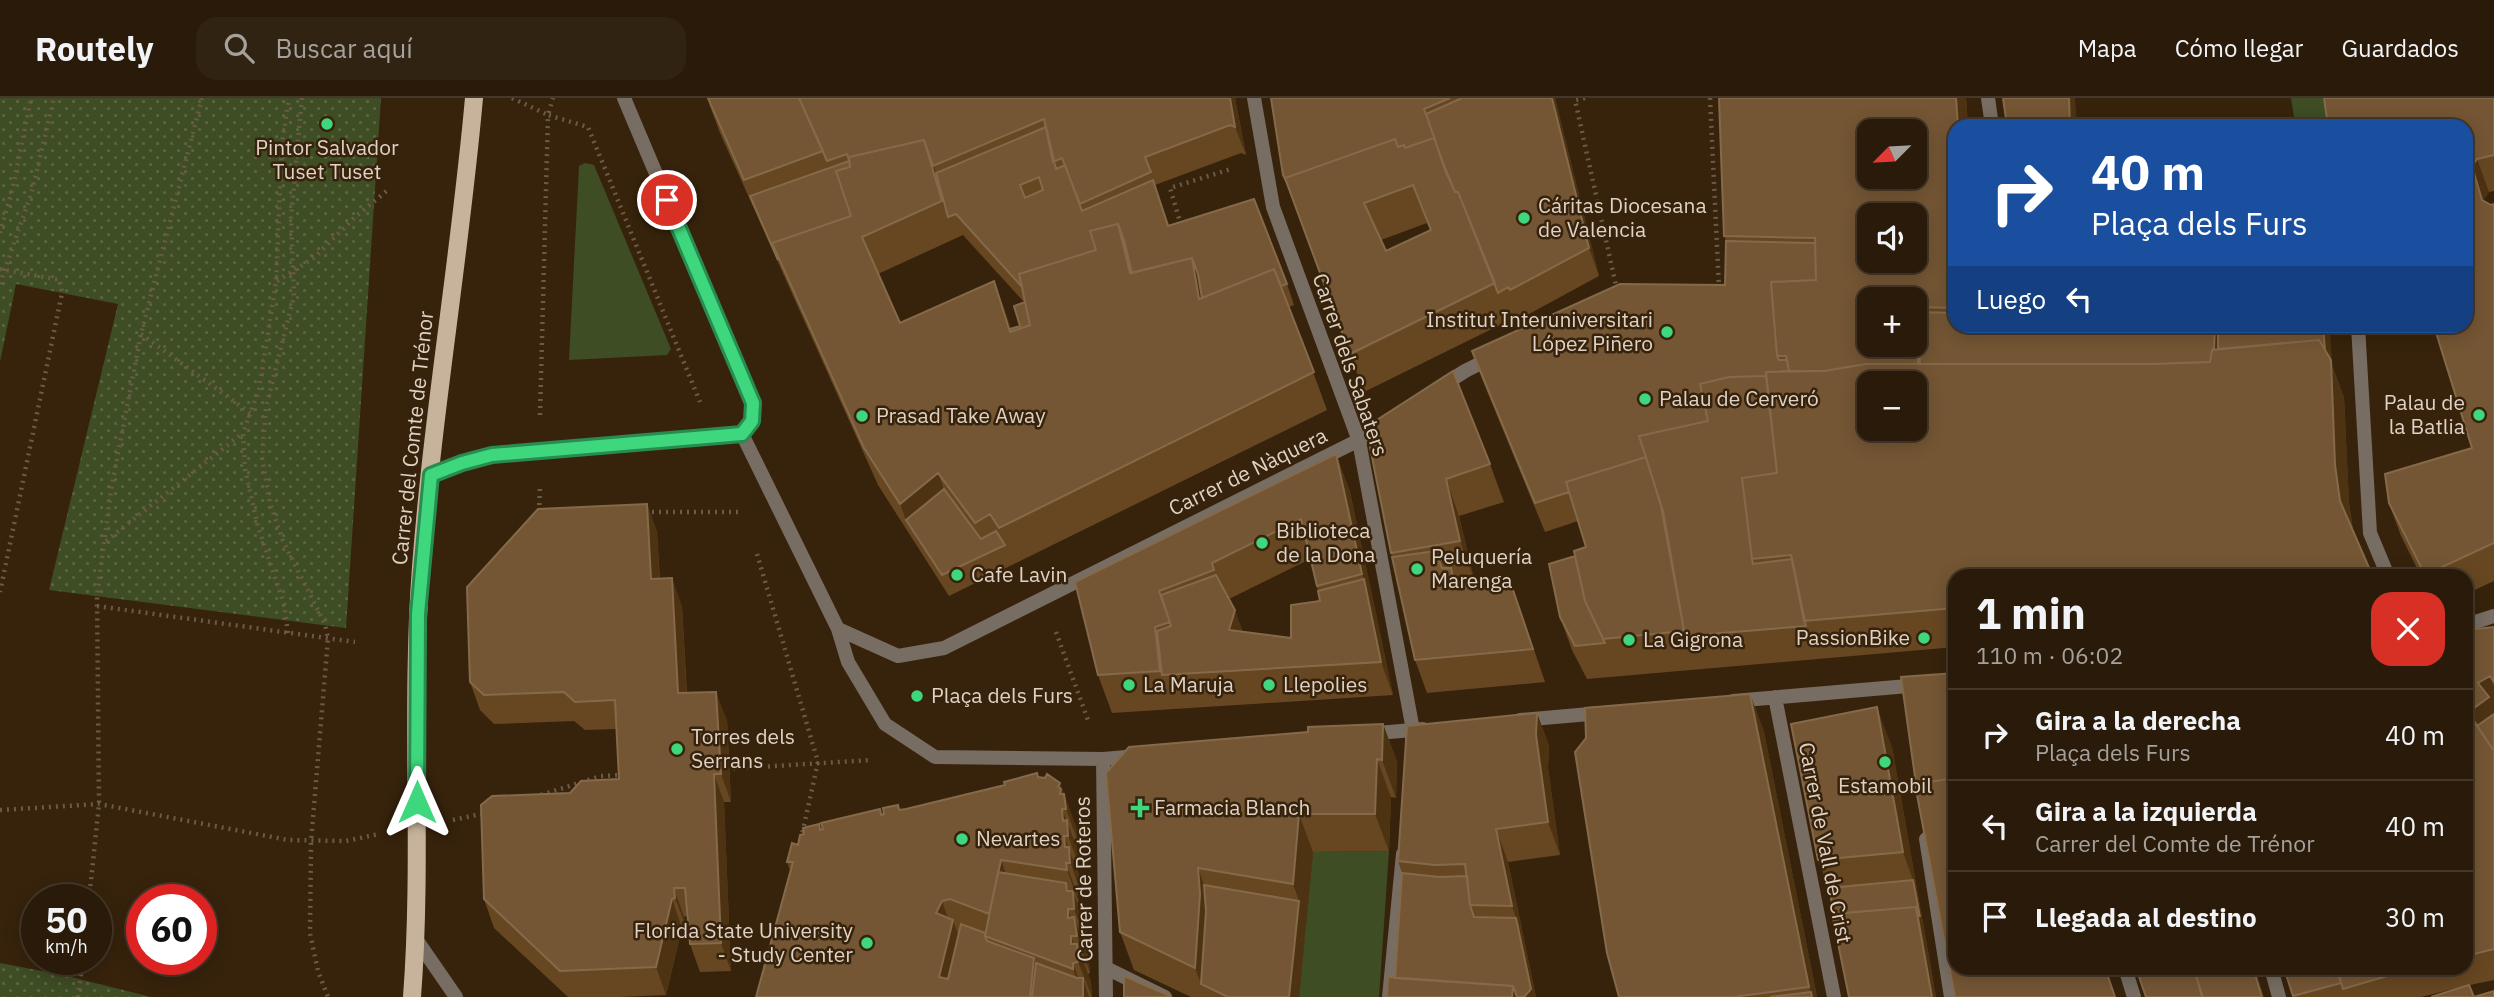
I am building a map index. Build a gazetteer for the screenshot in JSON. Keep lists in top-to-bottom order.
{
  "streets": {
    "main road": ["Carrer del Comte de Trénor"],
    "street": [
      "Carrer dels Sabaters",
      "Carrer de Nàquera",
      "Carrer de Vall de Crist",
      "Carrer de Roteros"
    ]
  },
  "crossings": [
    ["Carrer dels Sabaters", "Carrer de Nàquera"]
  ],
  "places": {
    "other": [
      "Pintor Salvador Tuset Tuset",
      "Cáritas Diocesana de Valencia",
      "Institut Interuniversitari López Piñero",
      "Palau de Cerveró",
      "Palau de la Batlia",
      "Prasad Take Away",
      "Biblioteca de la Dona",
      "Peluquería Marenga",
      "Cafe Lavin",
      "PassionBike",
      "La Gigrona",
      "La Maruja",
      "Llepolies",
      "Plaça dels Furs",
      "Torres dels Serrans",
      "Estamobil",
      "Nevartes",
      "Florida State University - Study Center"
    ],
    "health": ["Farmacia Blanch"]
  },
  "north": "bottom left",
  "page": {
    "header": "Routely",
    "search": "Buscar aquí",
    "nav": ["Mapa", "Cómo llegar", "Guardados"],
    "map_buttons": ["+", "−"],
    "turn": ["40 m", "Plaça dels Furs"],
    "then": "Luego",
    "heading": ["1 min", "110 m · 06:02"],
    "list": [
      {
        "name": "Gira a la derecha",
        "note": "Plaça dels Furs",
        "value": "40 m"
      },
      {
        "name": "Gira a la izquierda",
        "note": "Carrer del Comte de Trénor",
        "value": "40 m"
      },
      {
        "name": "Llegada al destino",
        "value": "30 m"
      }
    ],
    "speed": "50 km/h",
    "limit": "60"
  }
}
